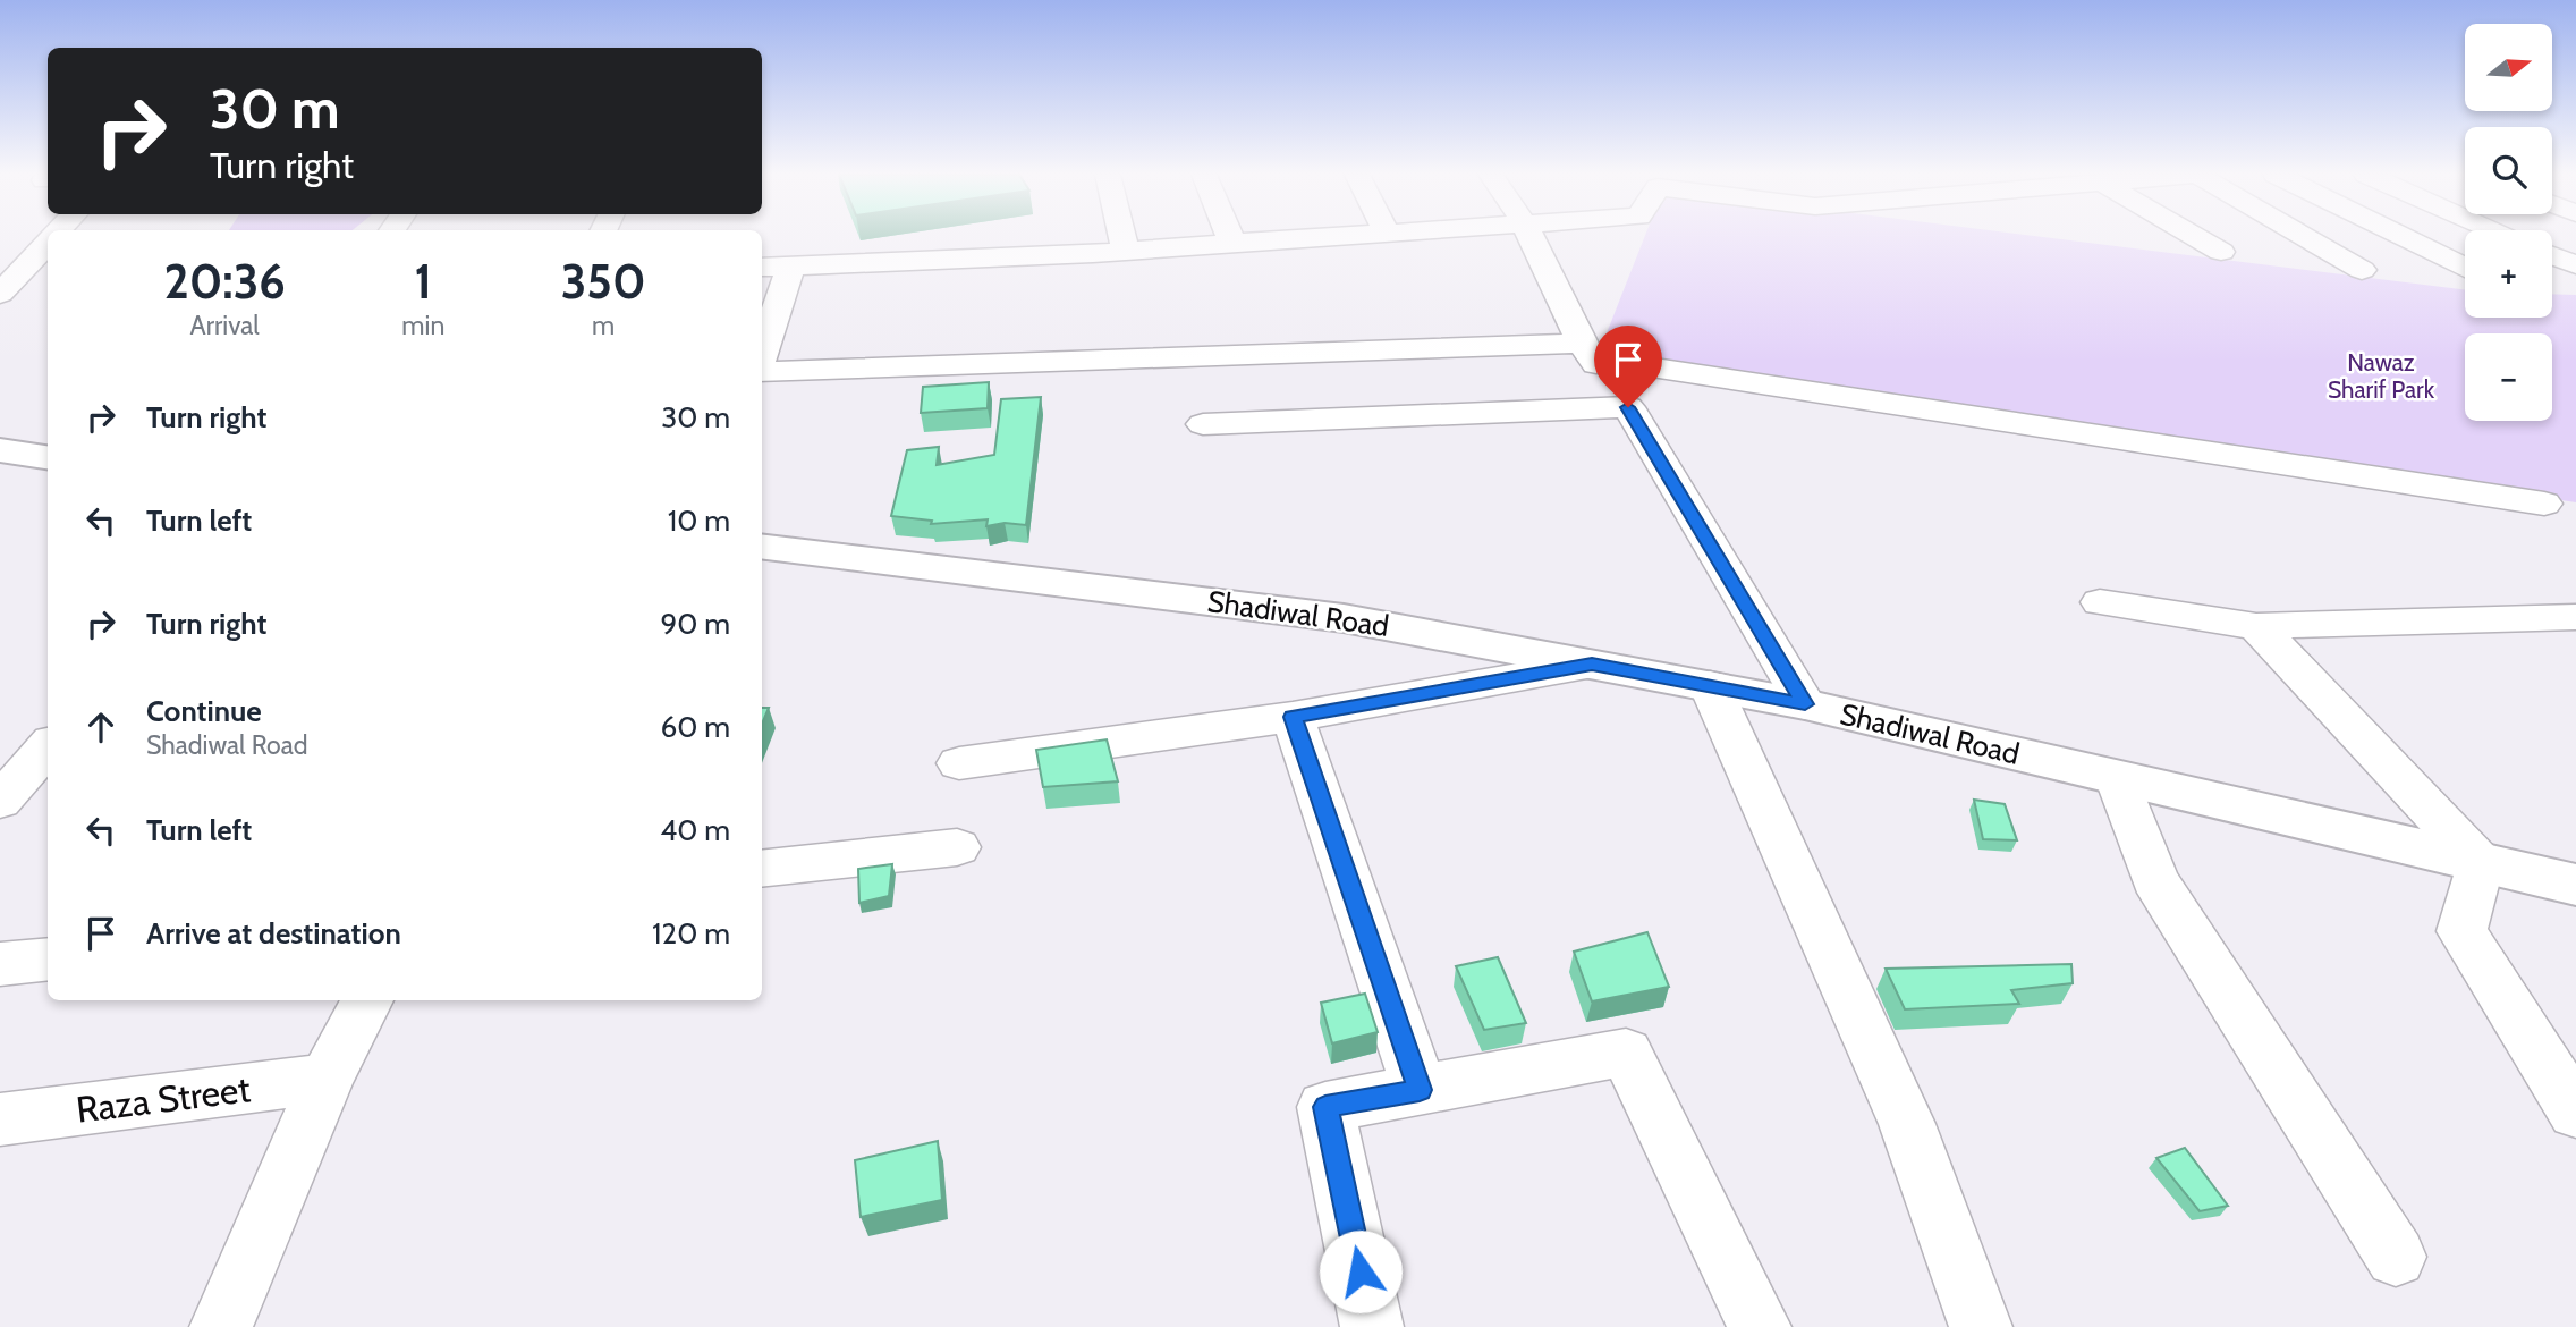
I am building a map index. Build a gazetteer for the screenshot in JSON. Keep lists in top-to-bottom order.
{
  "streets": {
    "main road": ["Shadiwal Road"],
    "street": ["Raza Street"]
  },
  "parks": ["Nawaz Sharif Park"],
  "north": "right",
  "page": {
    "map_buttons": ["+", "−"],
    "turn": ["30 m", "Turn right"],
    "eta": [
      "20:36",
      "Arrival",
      "1",
      "min",
      "350",
      "m"
    ],
    "list": [
      {
        "name": "Turn right",
        "value": "30 m"
      },
      {
        "name": "Turn left",
        "value": "10 m"
      },
      {
        "name": "Turn right",
        "value": "90 m"
      },
      {
        "name": "Continue",
        "note": "Shadiwal Road",
        "value": "60 m"
      },
      {
        "name": "Turn left",
        "value": "40 m"
      },
      {
        "name": "Arrive at destination",
        "value": "120 m"
      }
    ]
  }
}
